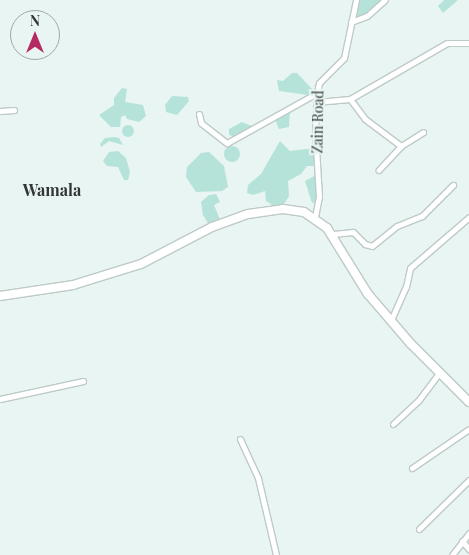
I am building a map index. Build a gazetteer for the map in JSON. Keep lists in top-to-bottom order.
{
  "streets": {
    "street": ["Zain Road"]
  },
  "districts": ["Wamala"],
  "north": "top"
}
